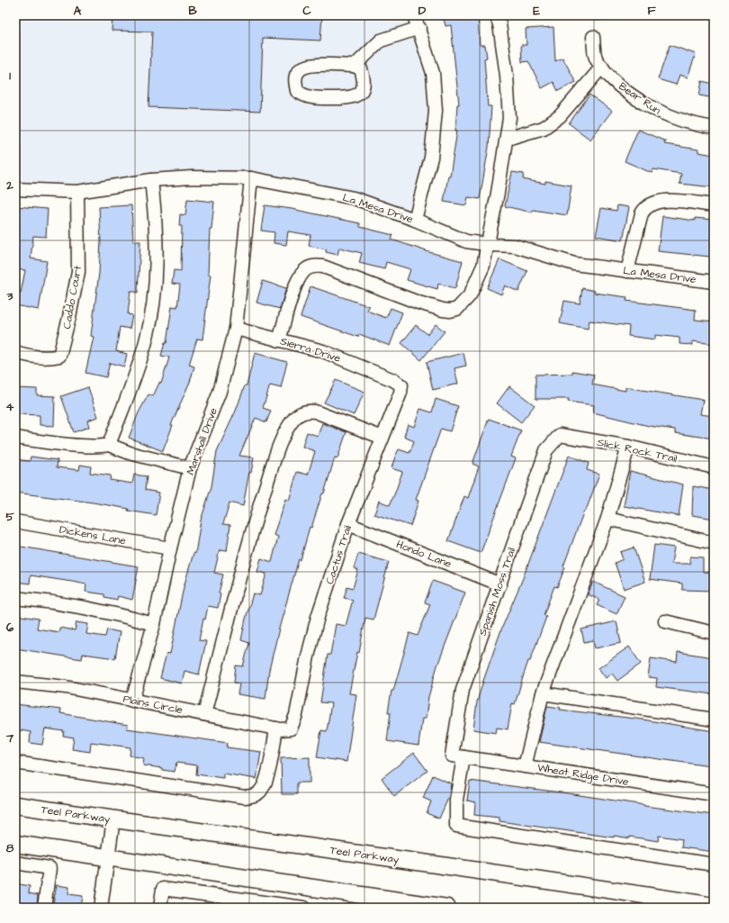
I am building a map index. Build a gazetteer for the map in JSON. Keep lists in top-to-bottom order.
{
  "streets": {
    "main road": ["Teel Parkway"],
    "street": [
      "Bear Run",
      "La Mesa Drive",
      "Caddo Court",
      "Sierra Drive",
      "Marshall Drive",
      "Slick Rock Trail",
      "Dickens Lane",
      "Hondo Lane",
      "Cactus Trail",
      "Spanish Moss Trail",
      "Plains Circle",
      "Wheat Ridge Drive"
    ]
  },
  "crossings": [
    ["La Mesa Drive", "Caddo Court"],
    ["La Mesa Drive", "Marshall Drive"],
    ["Sierra Drive", "Marshall Drive"],
    ["Sierra Drive", "Cactus Trail"],
    ["Marshall Drive", "Dickens Lane"],
    ["Marshall Drive", "Plains Circle"],
    ["Slick Rock Trail", "Spanish Moss Trail"],
    ["Hondo Lane", "Cactus Trail"],
    ["Hondo Lane", "Spanish Moss Trail"],
    ["Cactus Trail", "Plains Circle"],
    ["Spanish Moss Trail", "Wheat Ridge Drive"]
  ],
  "grid": {
    "columns": [
      "A",
      "B",
      "C",
      "D",
      "E",
      "F"
    ],
    "rows": [
      "1",
      "2",
      "3",
      "4",
      "5",
      "6",
      "7",
      "8"
    ]
  }
}
